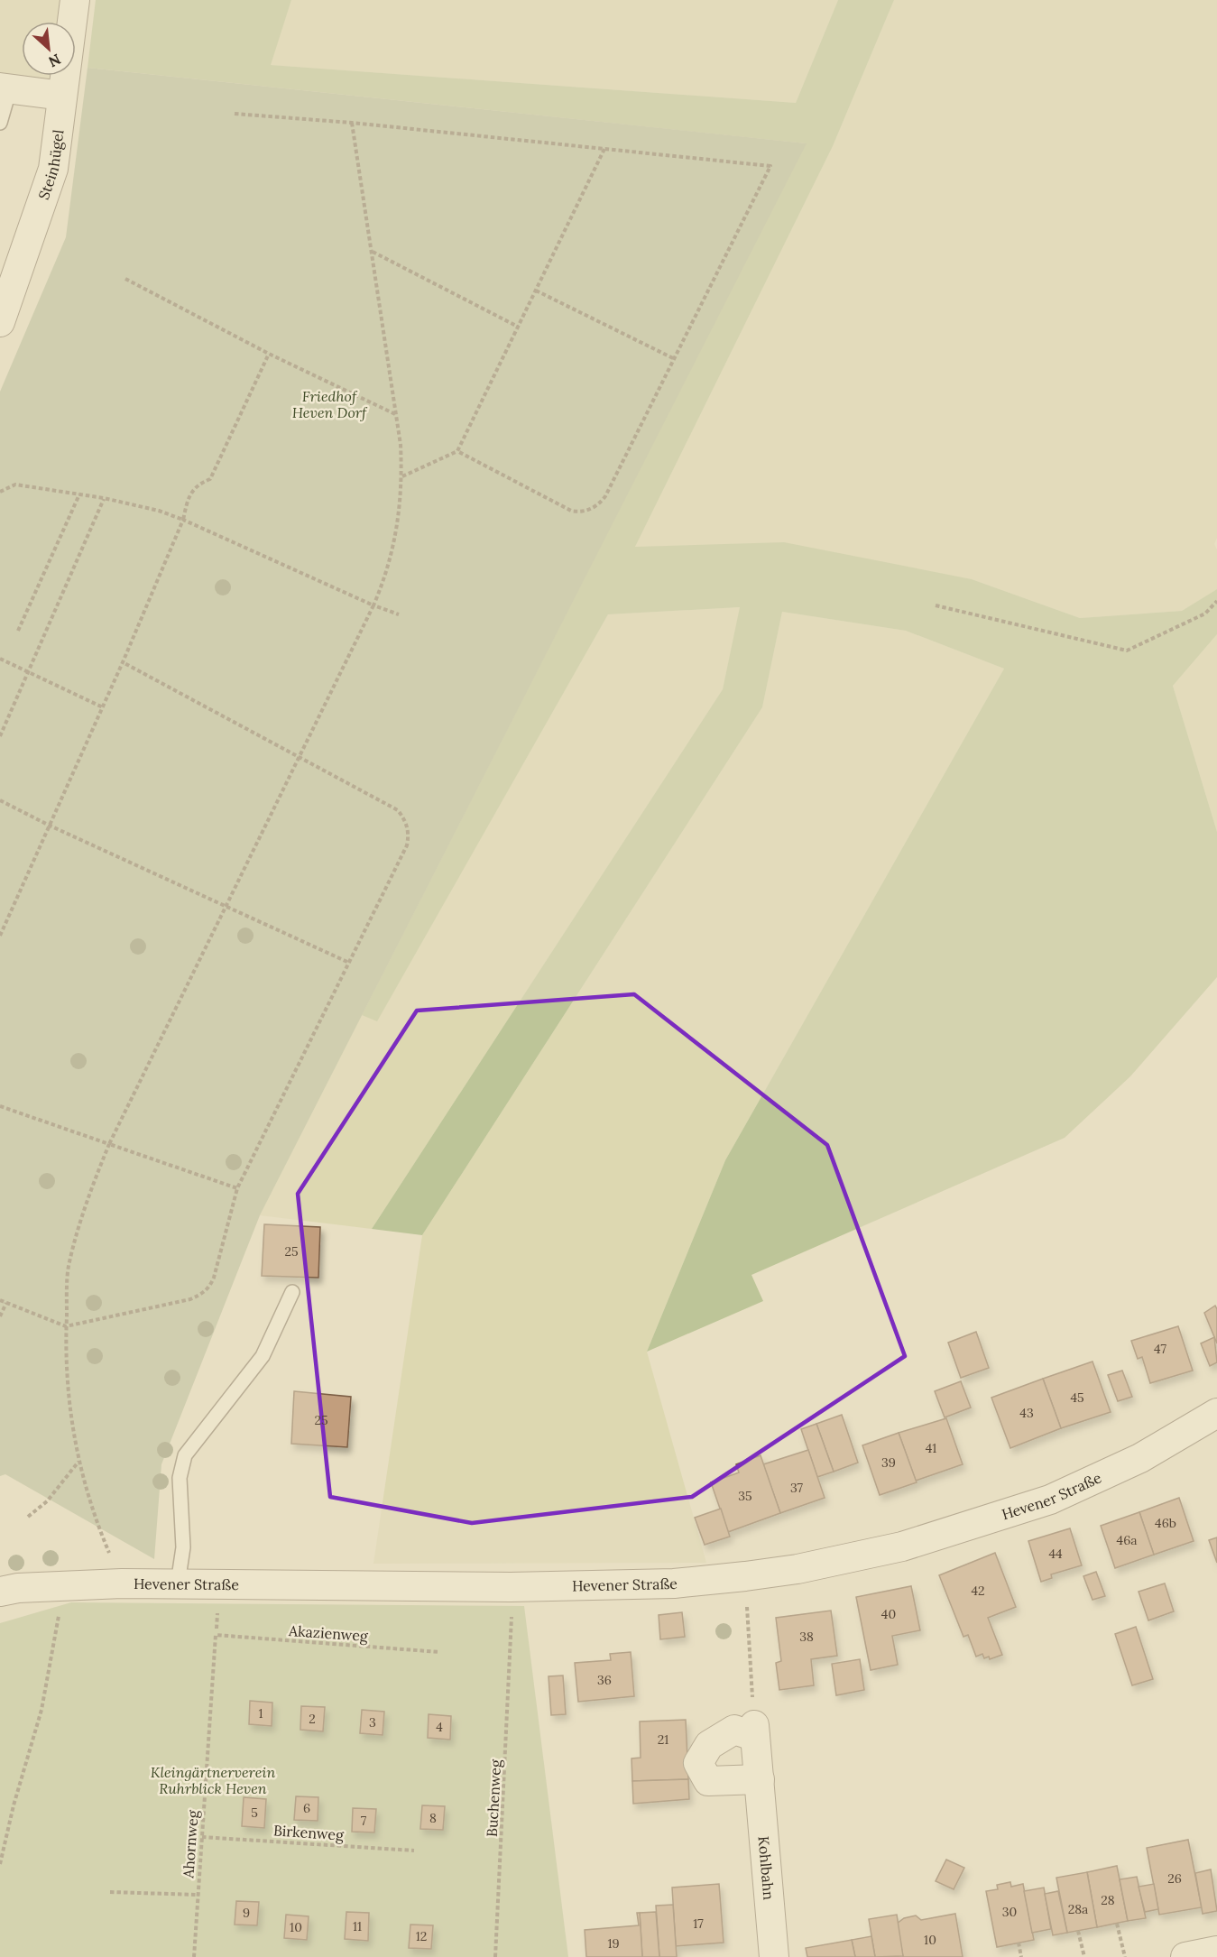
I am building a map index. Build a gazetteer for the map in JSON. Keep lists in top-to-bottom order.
{
  "streets": {
    "street": ["Steinhügel", "Hevener Straße", "Kohlbahn"],
    "path": [
      "Akazienweg",
      "Buchenweg",
      "Birkenweg",
      "Ahornweg"
    ]
  },
  "crossings": [
    ["Akazienweg", "Ahornweg"],
    ["Birkenweg", "Ahornweg"]
  ],
  "parks": ["Friedhof Heven Dorf", "Kleingärtnerverein Ruhrblick Heven"],
  "house_numbers": [
    "25",
    "47",
    "45",
    "43",
    "25",
    "41",
    "39",
    "37",
    "35",
    "46b",
    "46a",
    "44",
    "42",
    "40",
    "38",
    "36",
    "1",
    "2",
    "3",
    "4",
    "21",
    "6",
    "5",
    "8",
    "7",
    "26",
    "28",
    "28a",
    "30",
    "9",
    "17",
    "11",
    "10",
    "12",
    "10",
    "19"
  ],
  "north": "bottom right"
}
